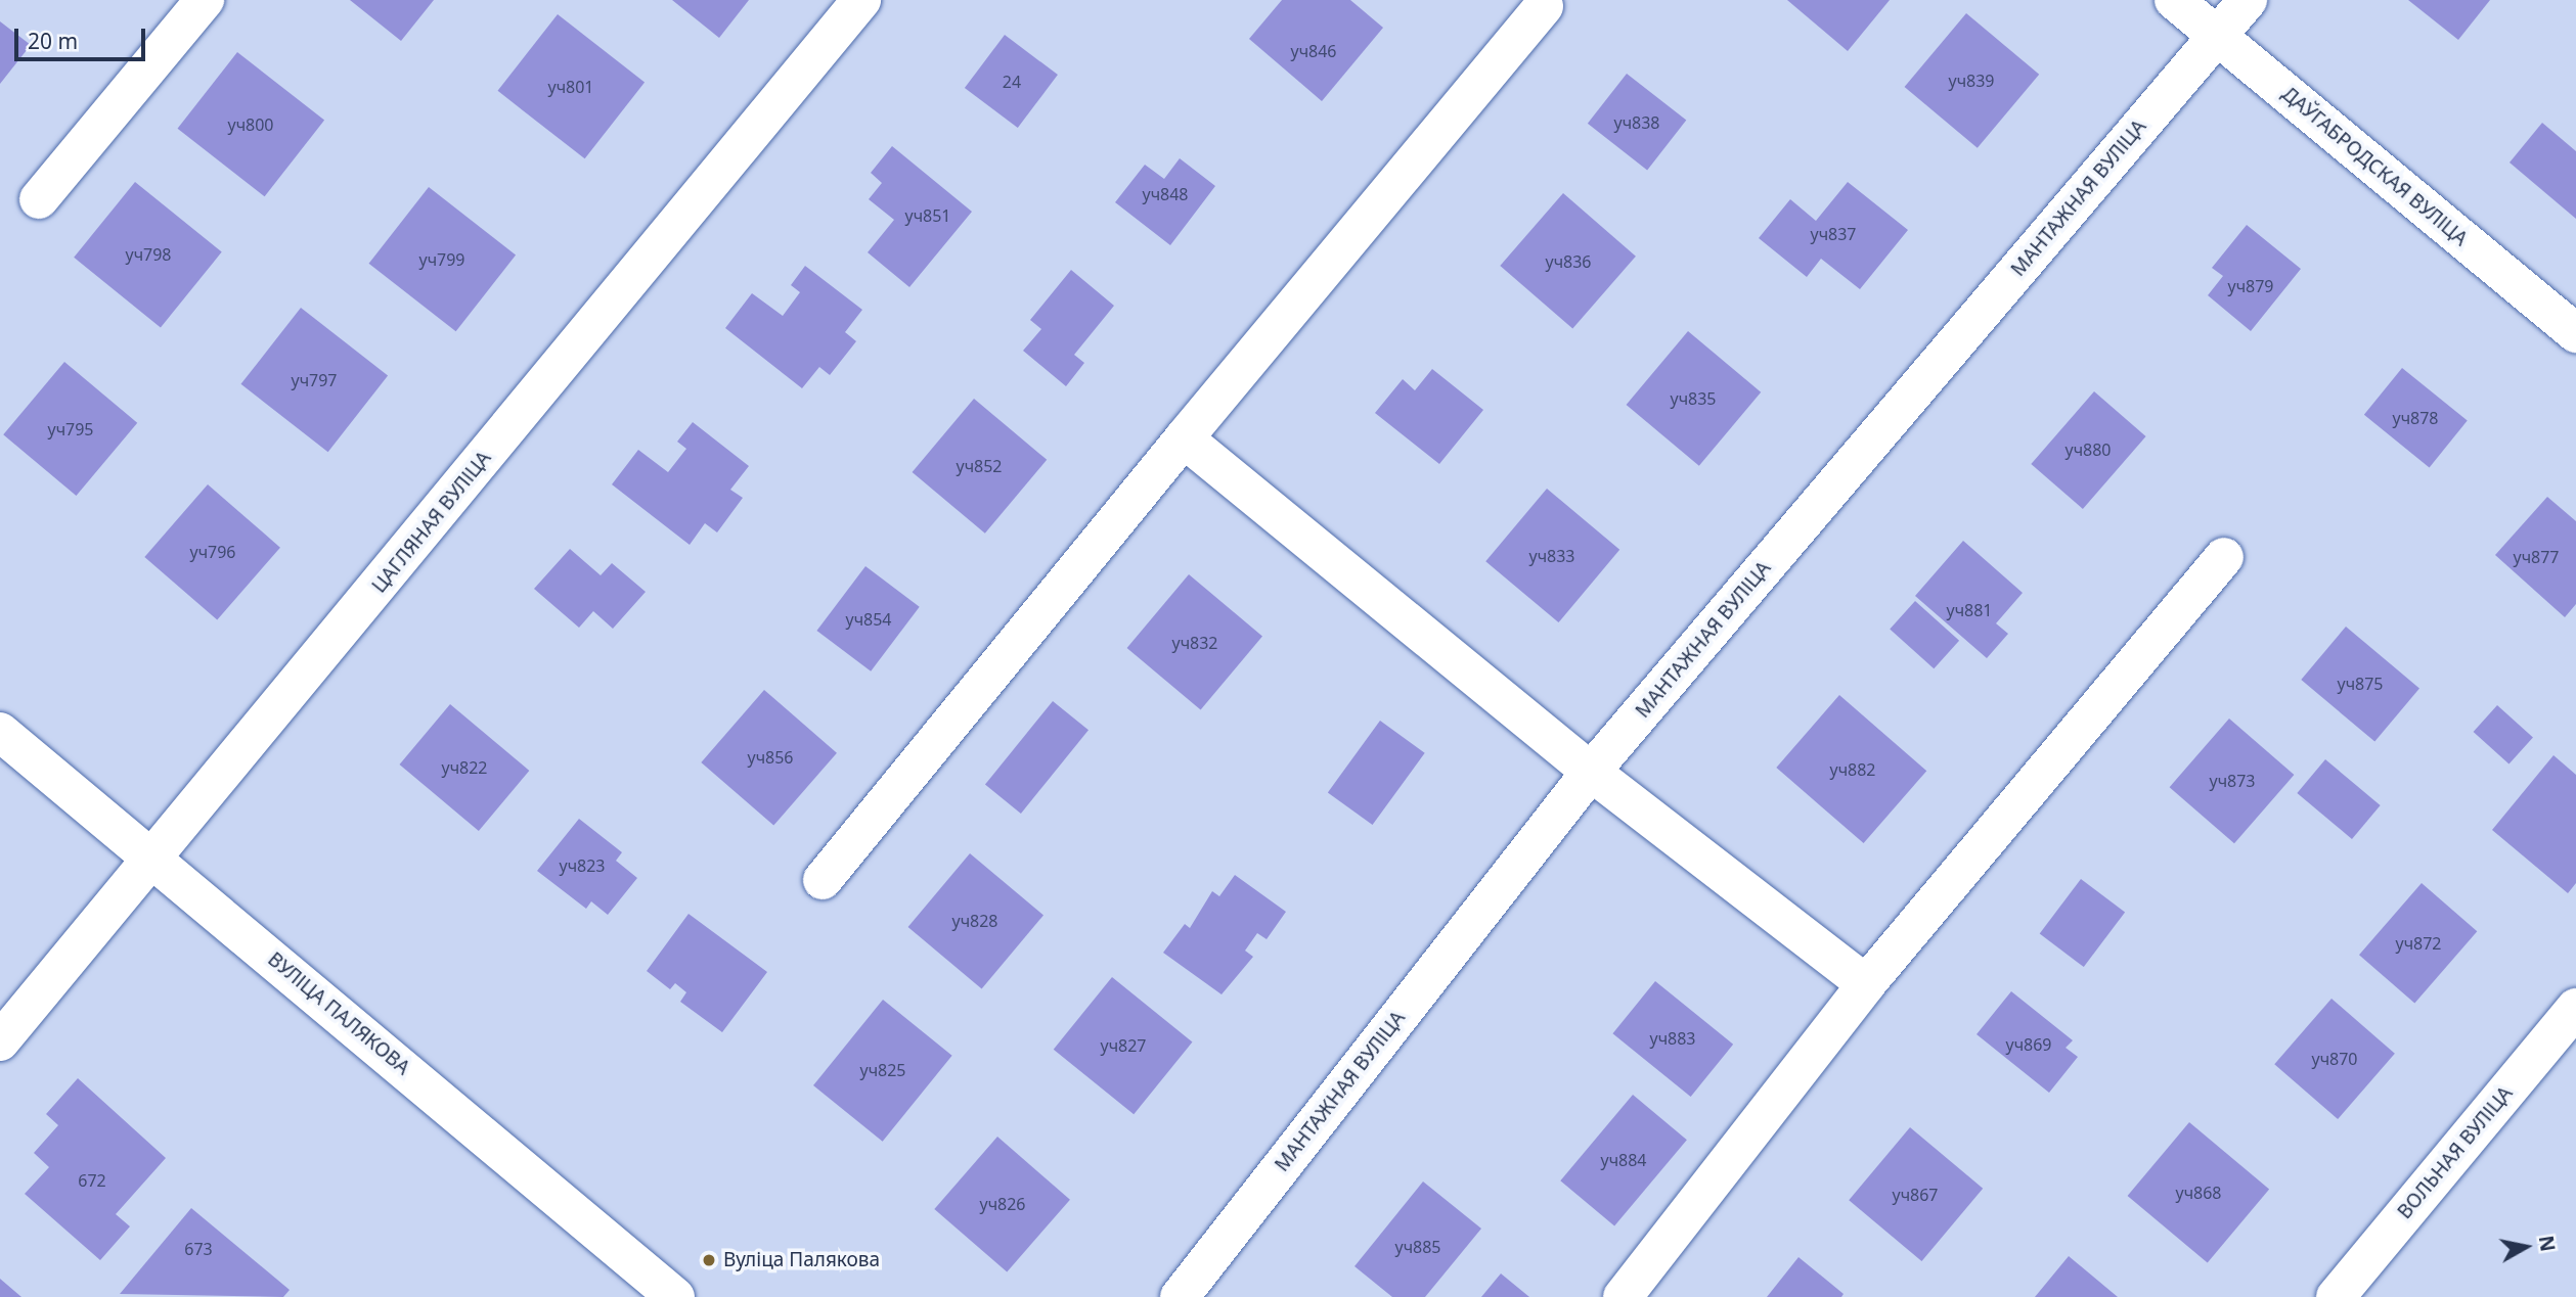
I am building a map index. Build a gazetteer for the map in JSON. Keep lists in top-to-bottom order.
{
  "streets": {
    "street": [
      "ДАЎГАБРОДСКАЯ ВУЛІЦА",
      "МАНТАЖНАЯ ВУЛІЦА",
      "ЦАГЛЯНАЯ ВУЛІЦА",
      "ВУЛІЦА ПАЛЯКОВА",
      "ВОЛЬНАЯ ВУЛІЦА"
    ]
  },
  "crossings": [
    ["ДАЎГАБРОДСКАЯ ВУЛІЦА", "МАНТАЖНАЯ ВУЛІЦА"],
    ["ЦАГЛЯНАЯ ВУЛІЦА", "ВУЛІЦА ПАЛЯКОВА"]
  ],
  "places": ["Вуліца Палякова"],
  "house_numbers": [
    "уч846",
    "уч839",
    "24",
    "уч801",
    "уч838",
    "уч800",
    "уч848",
    "уч851",
    "уч837",
    "уч798",
    "уч799",
    "уч836",
    "уч879",
    "уч797",
    "уч835",
    "уч878",
    "уч795",
    "уч880",
    "уч852",
    "уч796",
    "уч833",
    "уч877",
    "уч881",
    "уч854",
    "уч832",
    "уч875",
    "уч856",
    "уч822",
    "уч882",
    "уч873",
    "уч823",
    "уч828",
    "уч872",
    "уч883",
    "уч869",
    "уч827",
    "уч870",
    "уч825",
    "уч884",
    "672",
    "уч868",
    "уч867",
    "уч826",
    "уч885",
    "673"
  ],
  "scale_bar": "20 m",
  "north": "right"
}
